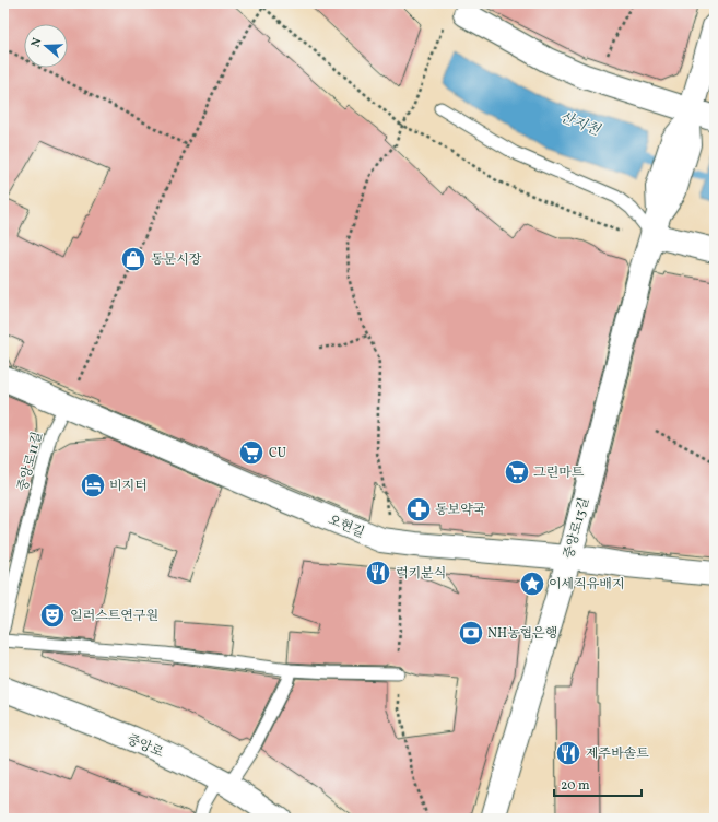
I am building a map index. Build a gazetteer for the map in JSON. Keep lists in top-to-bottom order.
{
  "streets": {
    "street": ["오현길", "중앙로13길", "중앙로"],
    "lane": ["중앙로11길"]
  },
  "crossings": [
    ["중앙로11길", "오현길"],
    ["오현길", "중앙로13길"]
  ],
  "water": ["산지천"],
  "places": {
    "shop": ["동문시장"],
    "supermarket": ["CU", "그린마트"],
    "hotel": ["비지터"],
    "pharmacy": ["동보약국"],
    "restaurant": ["럭키분식", "제주바솔트"],
    "place": ["이세직유배지"],
    "theatre": ["일러스트연구원"],
    "bank": ["NH농협은행"]
  },
  "scale_bar": "20 m",
  "north": "left"
}
